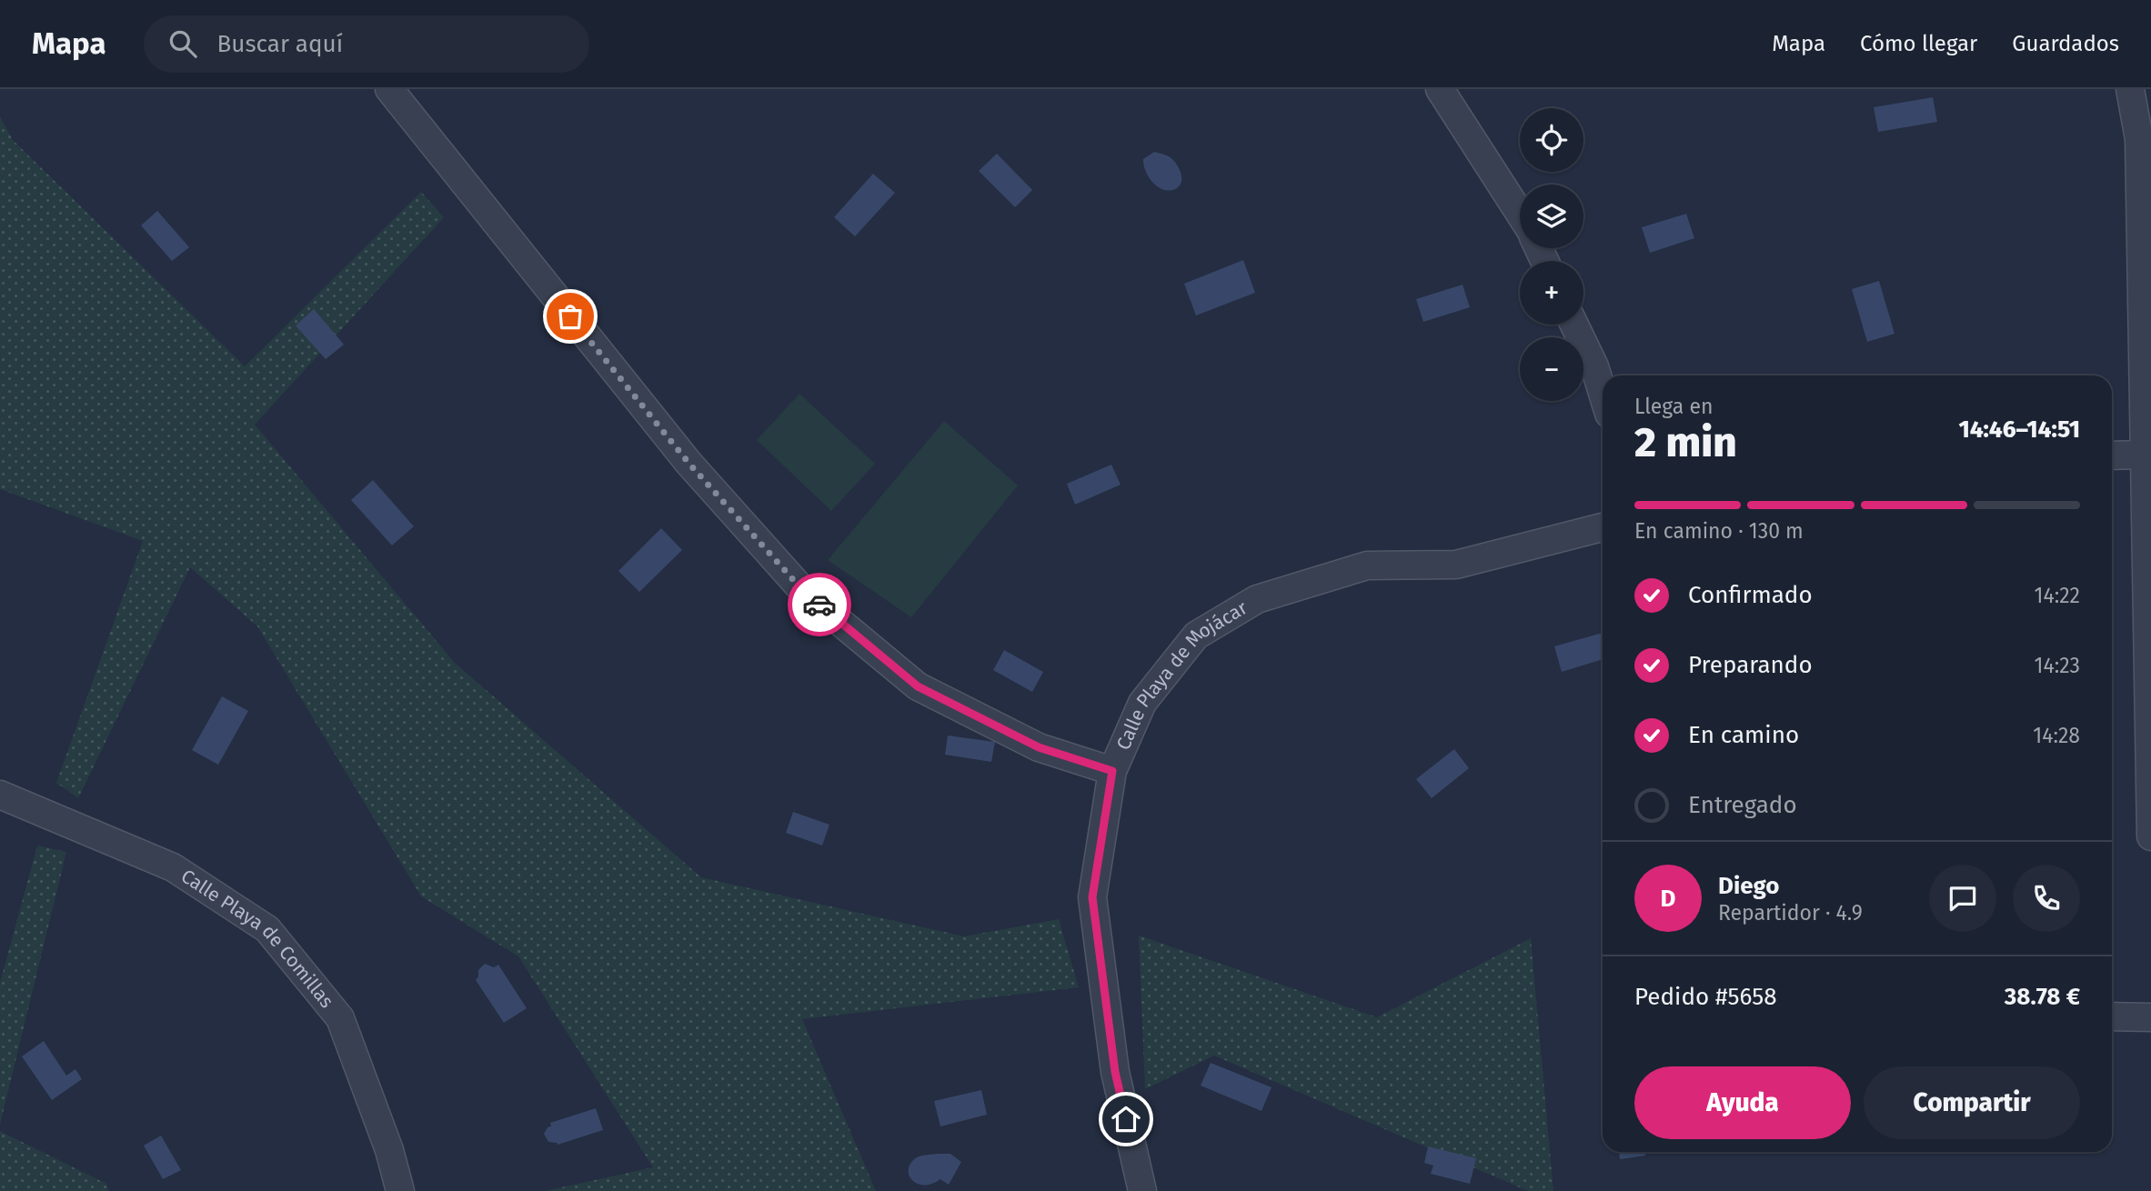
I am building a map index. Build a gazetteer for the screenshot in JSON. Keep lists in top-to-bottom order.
{
  "streets": {
    "street": ["Calle Playa de Mojácar", "Calle Playa de Comillas"]
  },
  "page": {
    "header": "Mapa",
    "search": "Buscar aquí",
    "nav": ["Mapa", "Cómo llegar", "Guardados"],
    "map_buttons": ["+", "−"],
    "heading": ["2 min", "Llega en", "14:46–14:51"],
    "panel": [
      "Diego",
      "Repartidor · 4.9",
      "Pedido #5658",
      "38.78 €"
    ],
    "bar": "En camino · 130 m",
    "list": [
      ["Confirmado", "14:22"],
      ["Preparando", "14:23"],
      ["En camino", "14:28"],
      "Entregado"
    ],
    "round": "D",
    "buttons": ["Ayuda", "Compartir"]
  }
}
